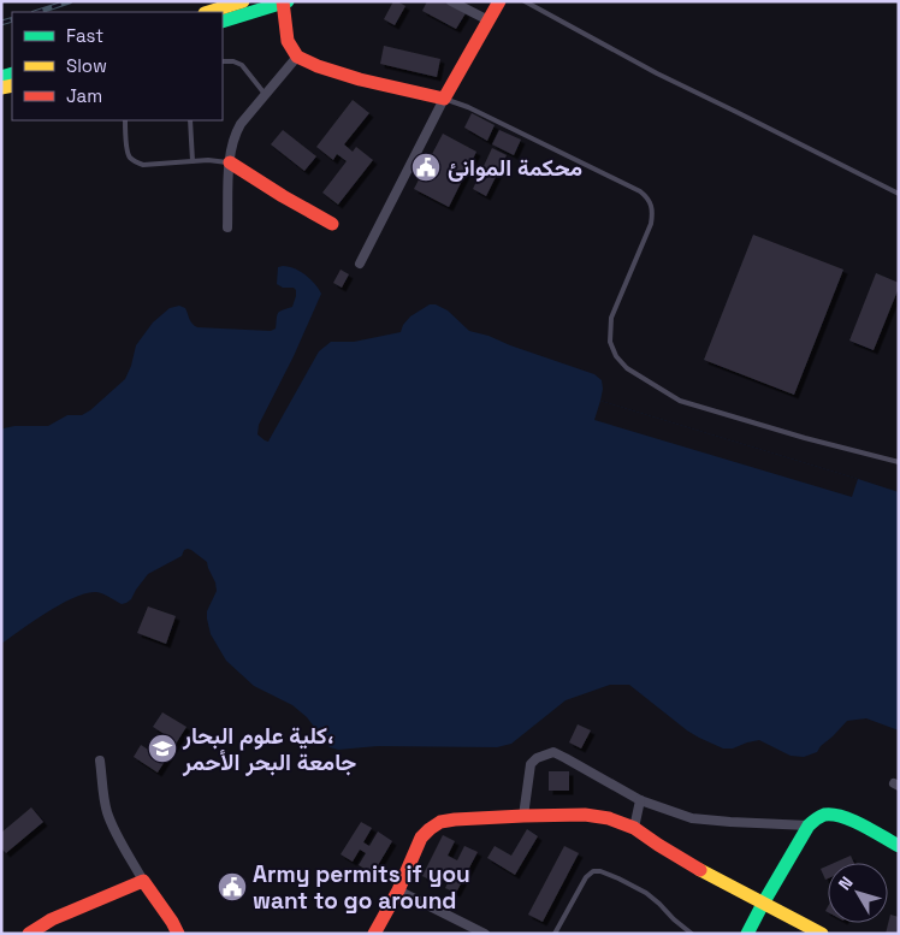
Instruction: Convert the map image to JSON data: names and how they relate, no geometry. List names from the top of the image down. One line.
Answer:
{"places":{"public building":["محكمة الموانئ","Army permits if you want to go around"],"school or university":["كلية علوم البحار، جامعة البحر الأحمر"]},"legend":["Fast","Slow","Jam"],"north":"top left"}
